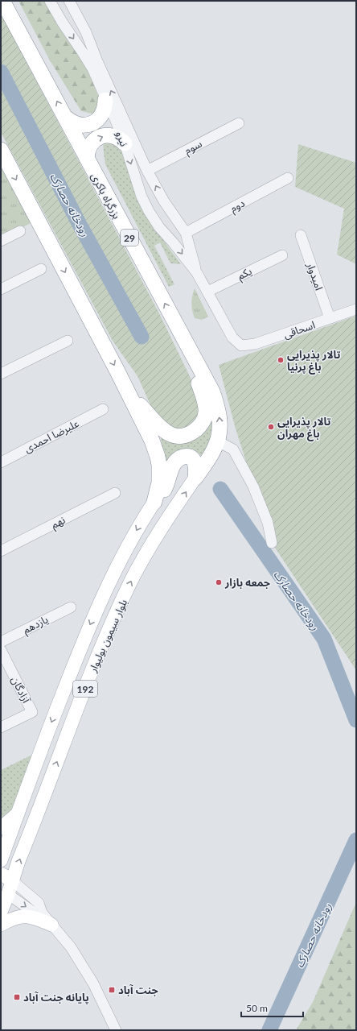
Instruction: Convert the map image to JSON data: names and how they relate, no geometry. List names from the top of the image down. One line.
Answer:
{"streets":{"highway":["بزرگراه باکری","29"],"main road":["بلوار سیمون بولیوار","192"],"street":["نیرو","سوم","دوم","یکم","امیدوار","اسحاقی","علیرضا احمدی","نهم","یازدهم","آزادگان"]},"crossings":[["نیرو","سوم"],["نیرو","دوم"],["نیرو","یکم"],["نیرو","اسحاقی"],["بزرگراه باکری","بلوار سیمون بولیوار"],["امیدوار","اسحاقی"]],"water":["رودخانه حصارک"],"places":{"other":["تالار پذیرایی باغ پرنیا","تالار پذیرایی باغ مهران","جمعه بازار"],"transit":["جنت آباد","پایانه جنت آباد"]},"scale_bar":"50 m"}
